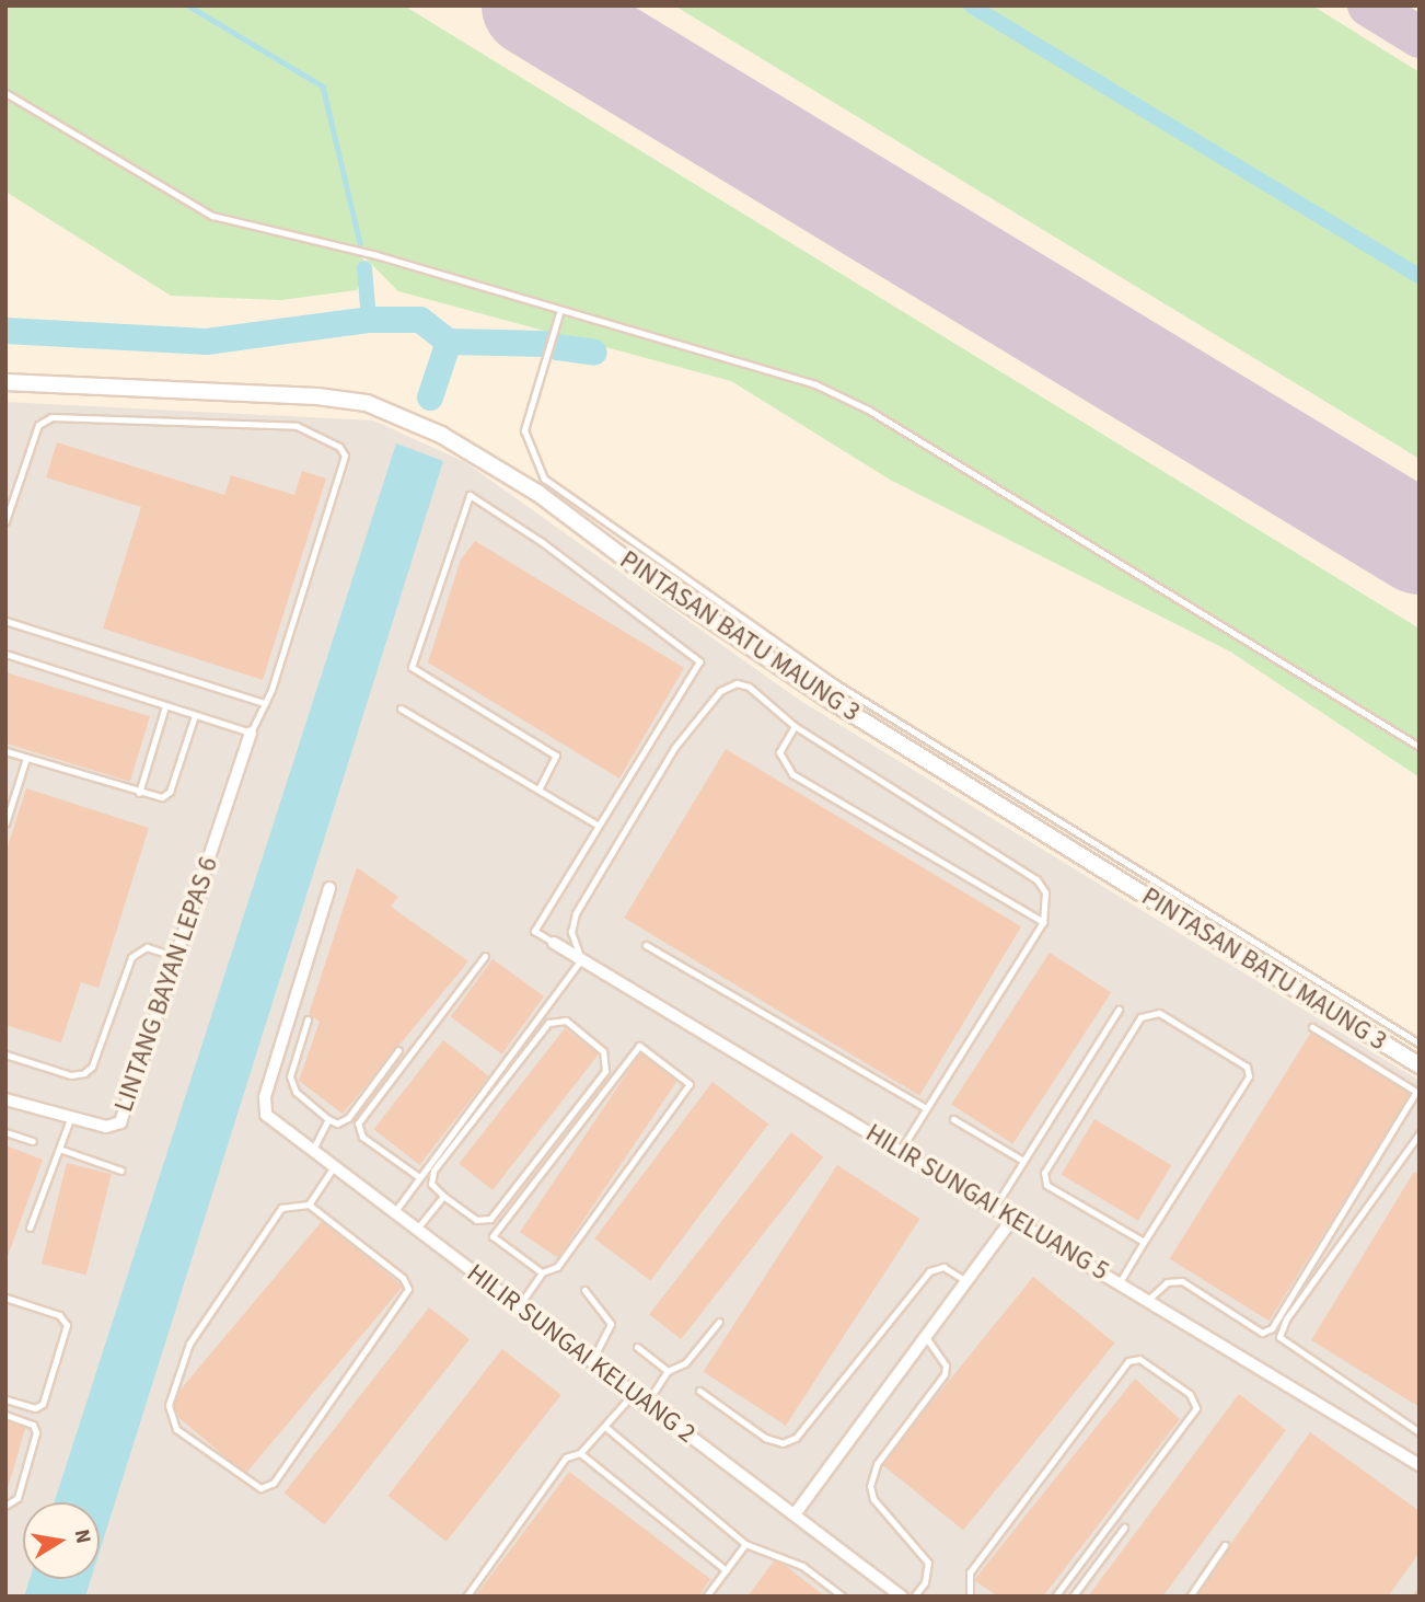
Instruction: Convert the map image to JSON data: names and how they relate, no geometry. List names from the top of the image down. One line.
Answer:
{"streets":{"street":["PINTASAN BATU MAUNG 3","LINTANG BAYAN LEPAS 6","HILIR SUNGAI KELUANG 5","HILIR SUNGAI KELUANG 2"]},"north":"right"}
